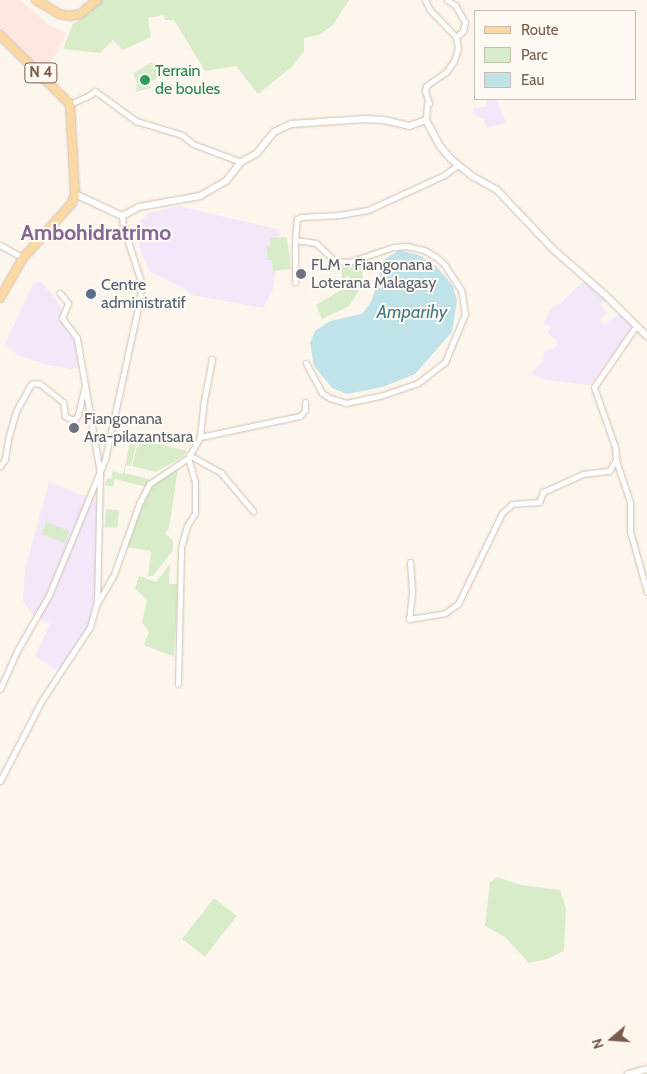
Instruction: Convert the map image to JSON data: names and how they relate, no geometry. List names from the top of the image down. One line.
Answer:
{"streets":{"main road":["N 4"]},"districts":["Ambohidratrimo"],"water":["Amparihy"],"places":["Terrain de boules","FLM - Fiangonana Loterana Malagasy","Centre administratif","Fiangonana Ara-pilazantsara"],"legend":["Route","Parc","Eau"],"north":"left"}
